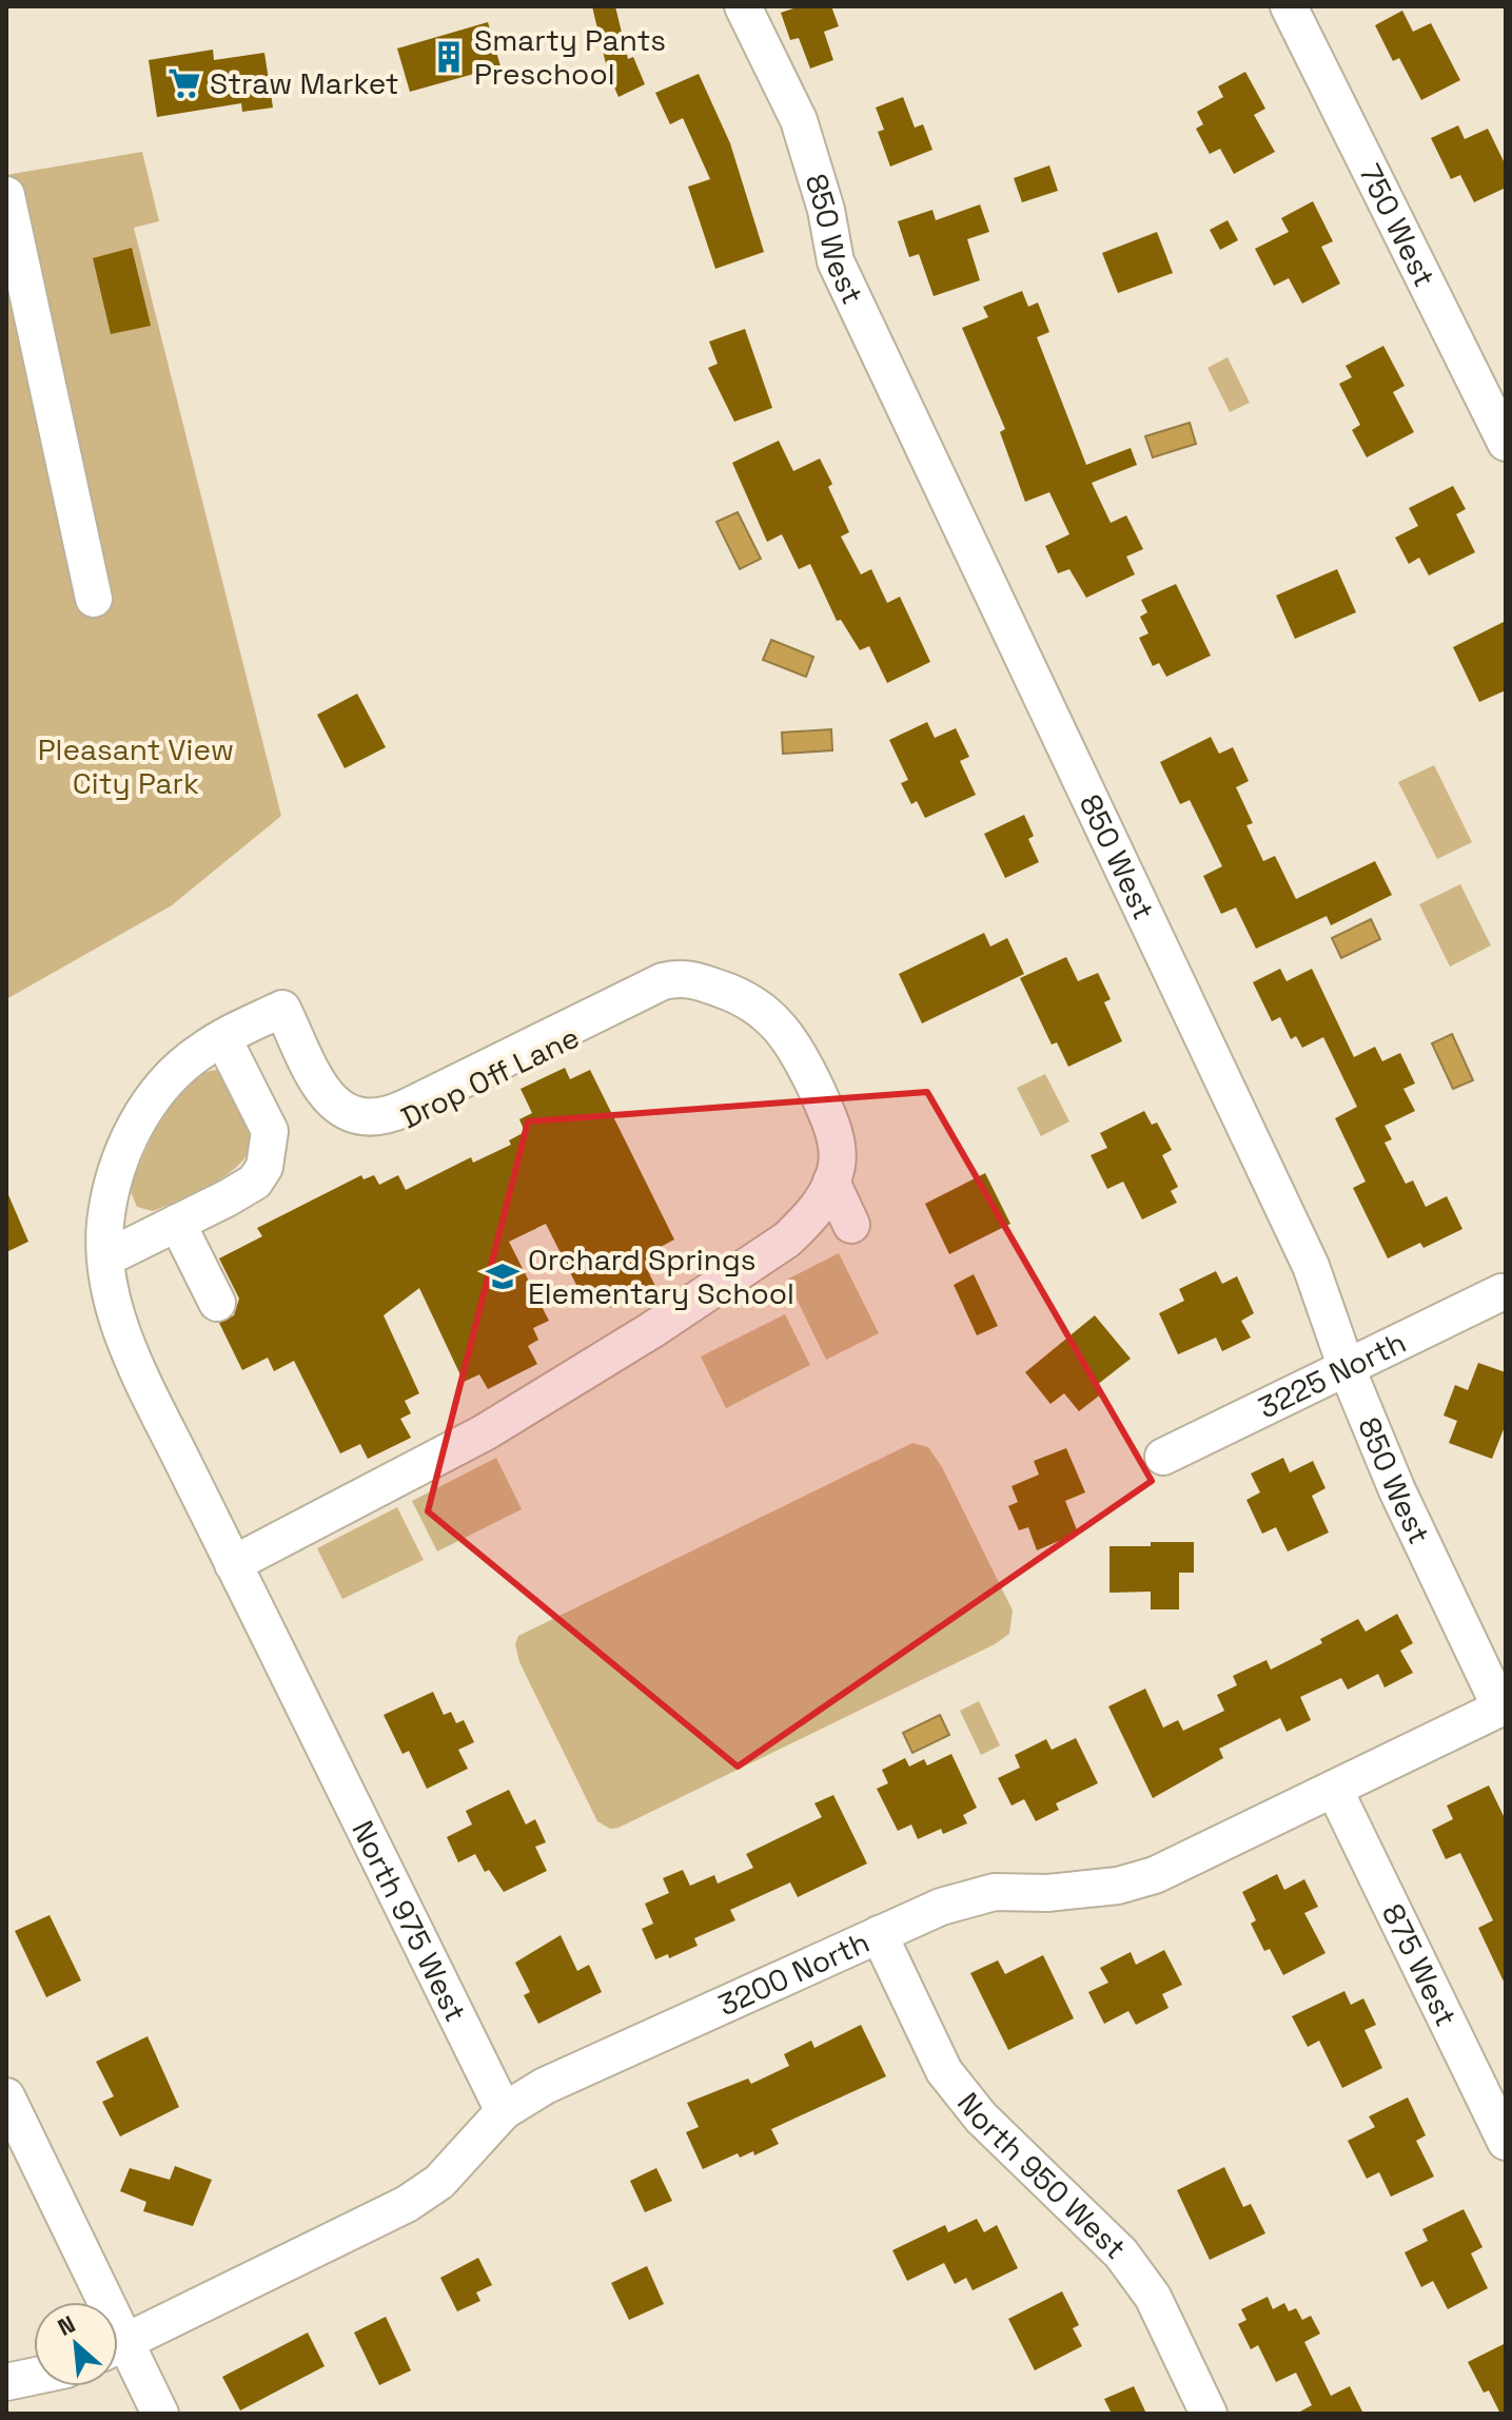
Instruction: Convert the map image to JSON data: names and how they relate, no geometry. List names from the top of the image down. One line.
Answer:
{"streets":{"street":["750 West","850 West","3225 North","North 975 West","875 West","3200 North","North 950 West"]},"crossings":[["850 West","3225 North"],["850 West","3200 North"],["North 975 West","3200 North"],["875 West","3200 North"],["3200 North","North 950 West"]],"parks":["Pleasant View City Park"],"places":{"building":["Smarty Pants Preschool"],"supermarket":["Straw Market"],"school or university":["Orchard Springs Elementary School"]},"north":"top left"}
